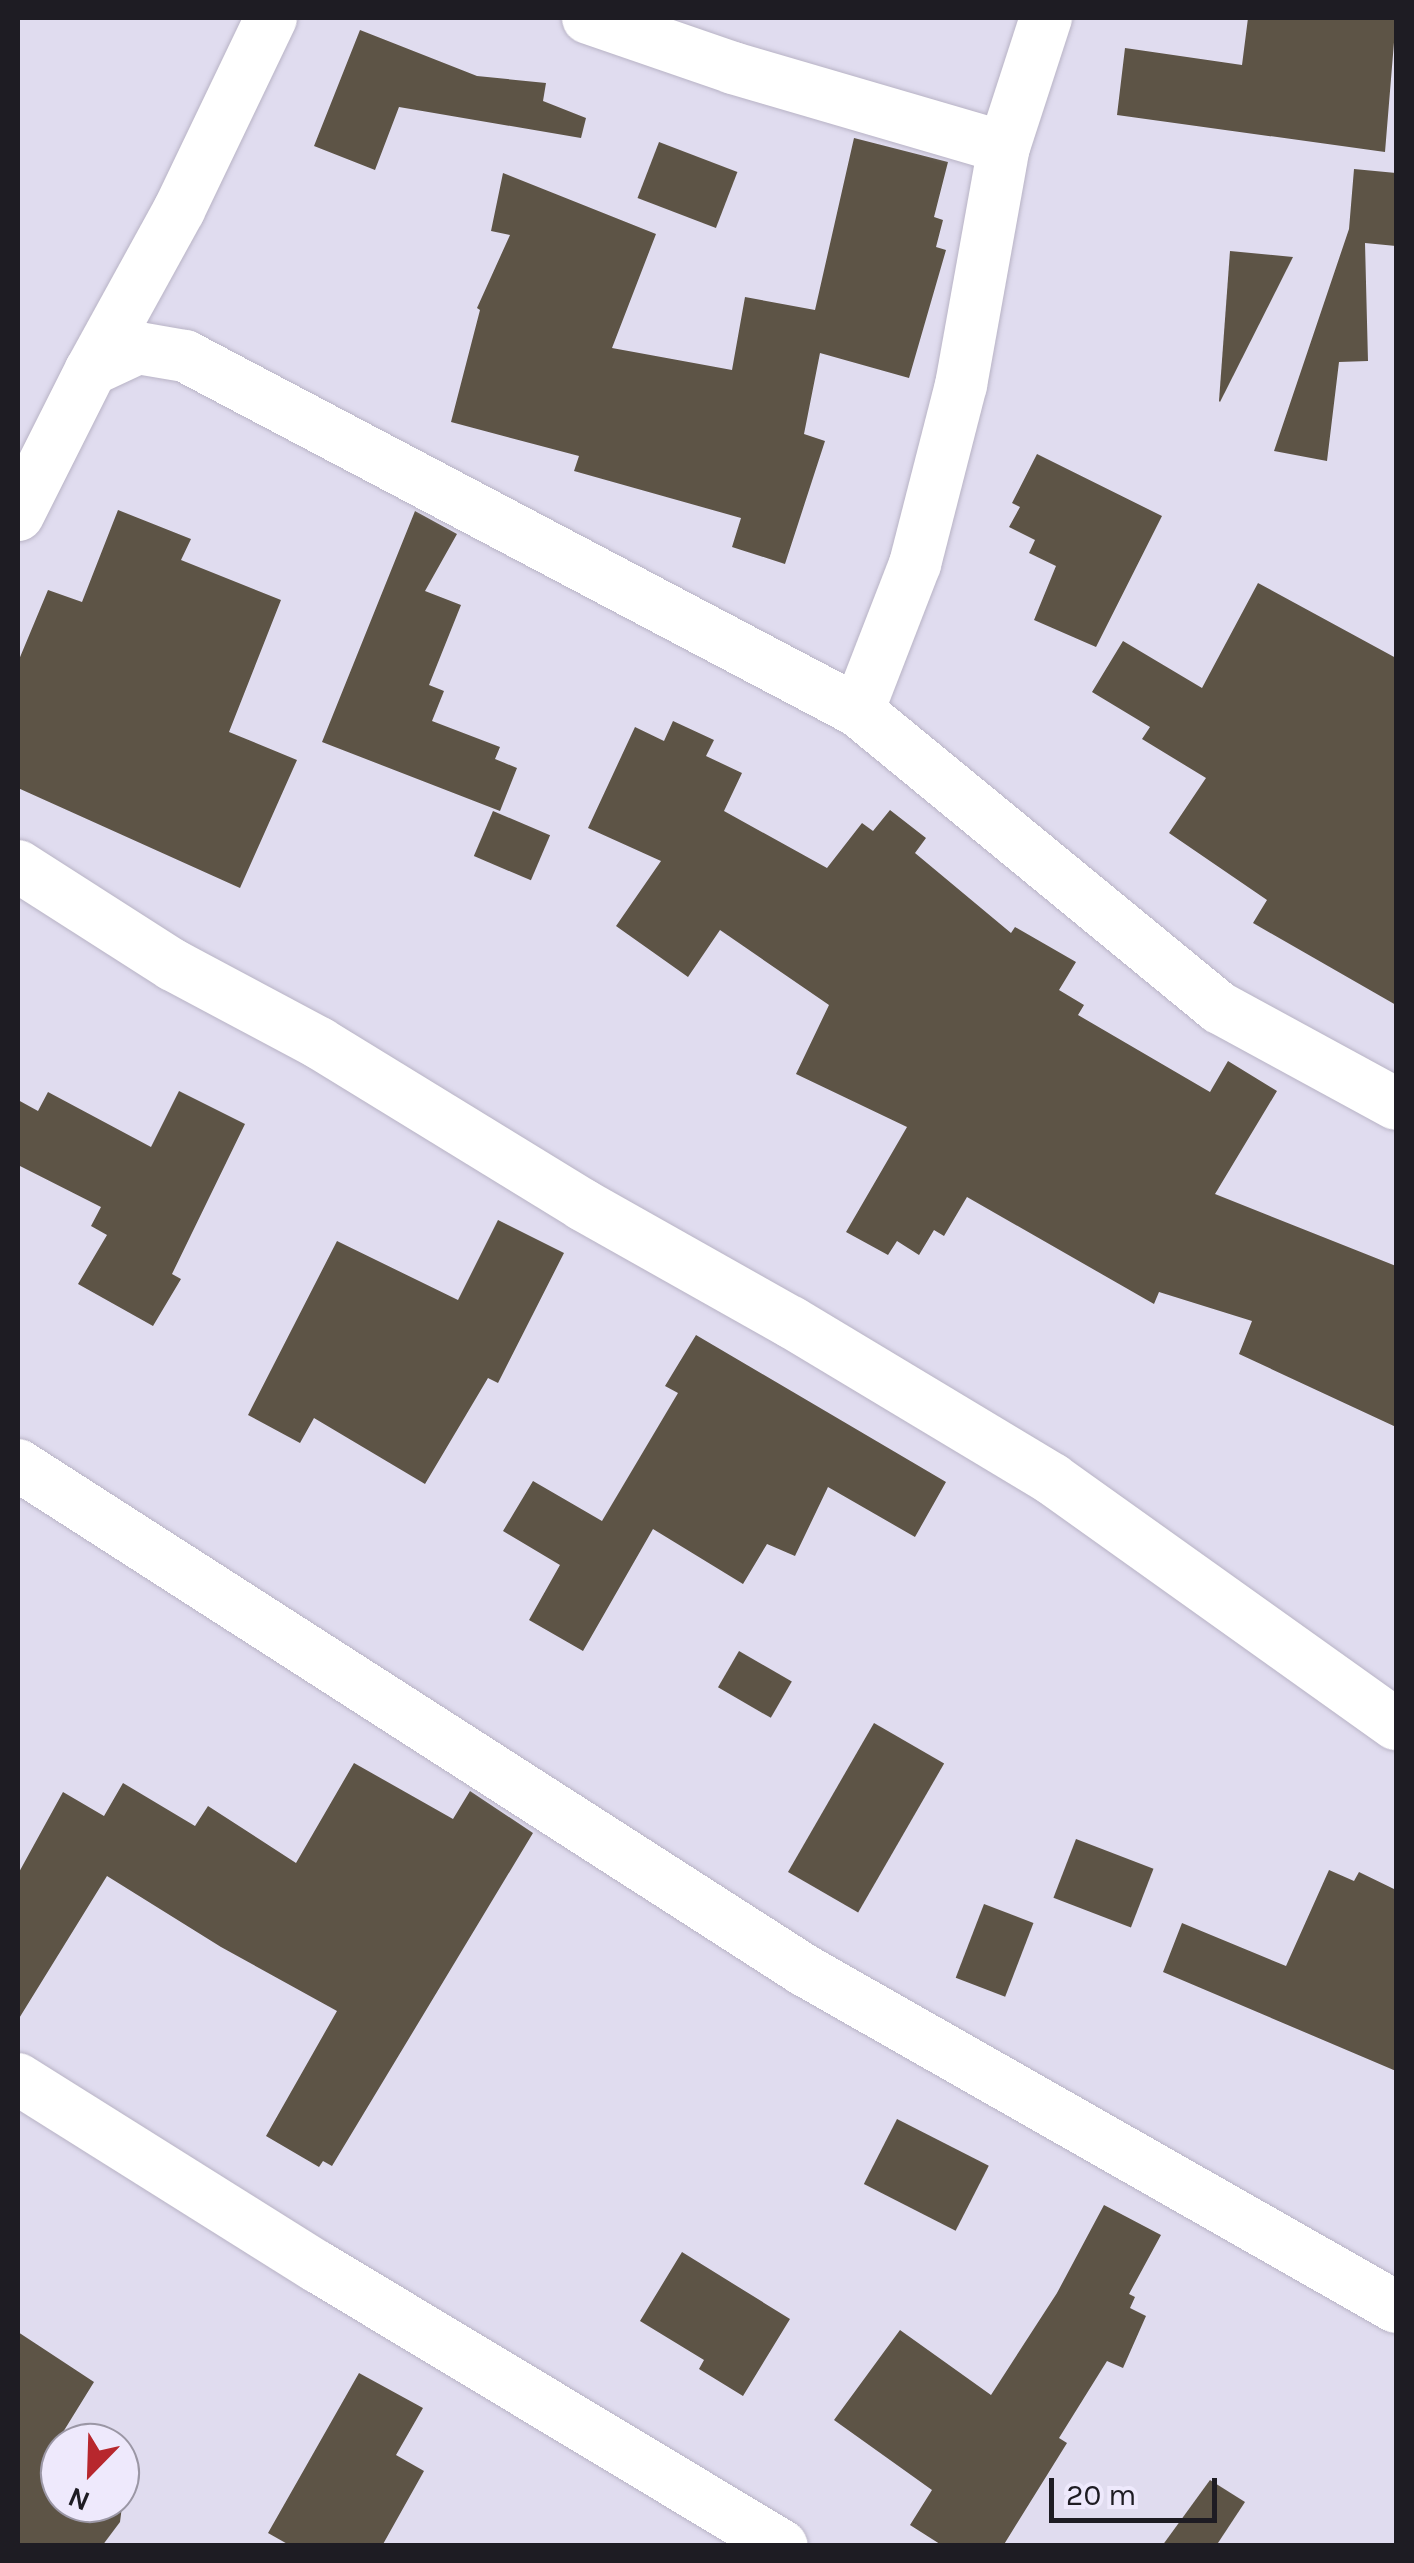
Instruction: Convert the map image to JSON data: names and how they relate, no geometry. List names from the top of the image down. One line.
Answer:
{"scale_bar":"20 m","north":"bottom left"}
